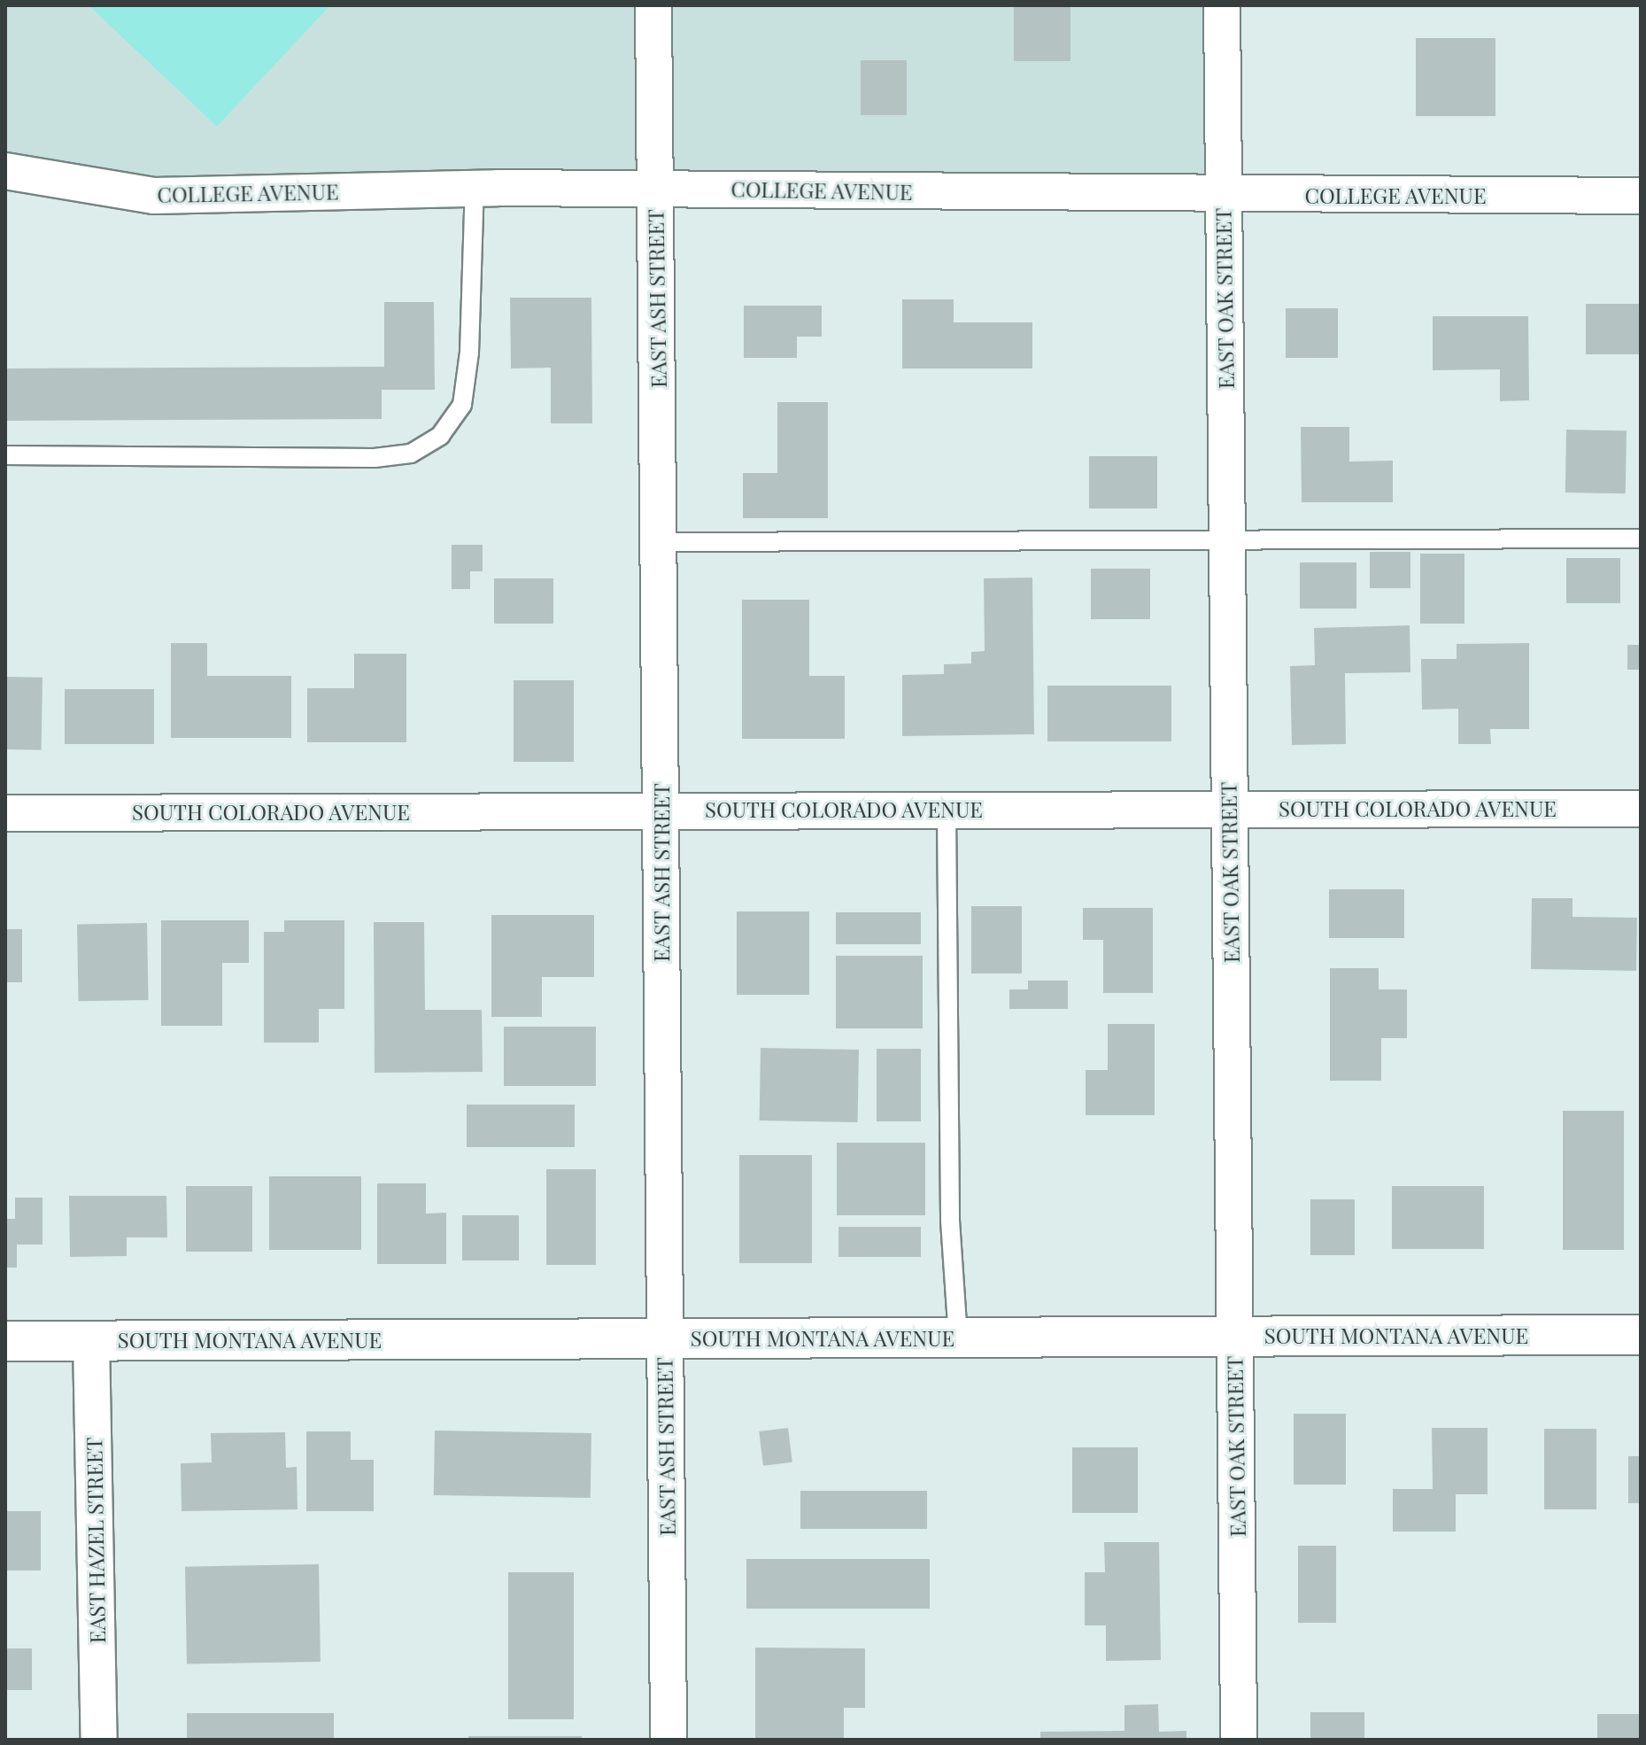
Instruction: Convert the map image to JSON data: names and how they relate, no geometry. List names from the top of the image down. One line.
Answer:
{"streets":{"street":["COLLEGE AVENUE","EAST ASH STREET","EAST OAK STREET","SOUTH COLORADO AVENUE","SOUTH MONTANA AVENUE","EAST HAZEL STREET"]},"crossings":[["COLLEGE AVENUE","EAST ASH STREET"],["COLLEGE AVENUE","EAST OAK STREET"],["EAST ASH STREET","SOUTH COLORADO AVENUE"],["EAST ASH STREET","SOUTH MONTANA AVENUE"],["EAST OAK STREET","SOUTH COLORADO AVENUE"],["EAST OAK STREET","SOUTH MONTANA AVENUE"],["SOUTH MONTANA AVENUE","EAST HAZEL STREET"]]}
